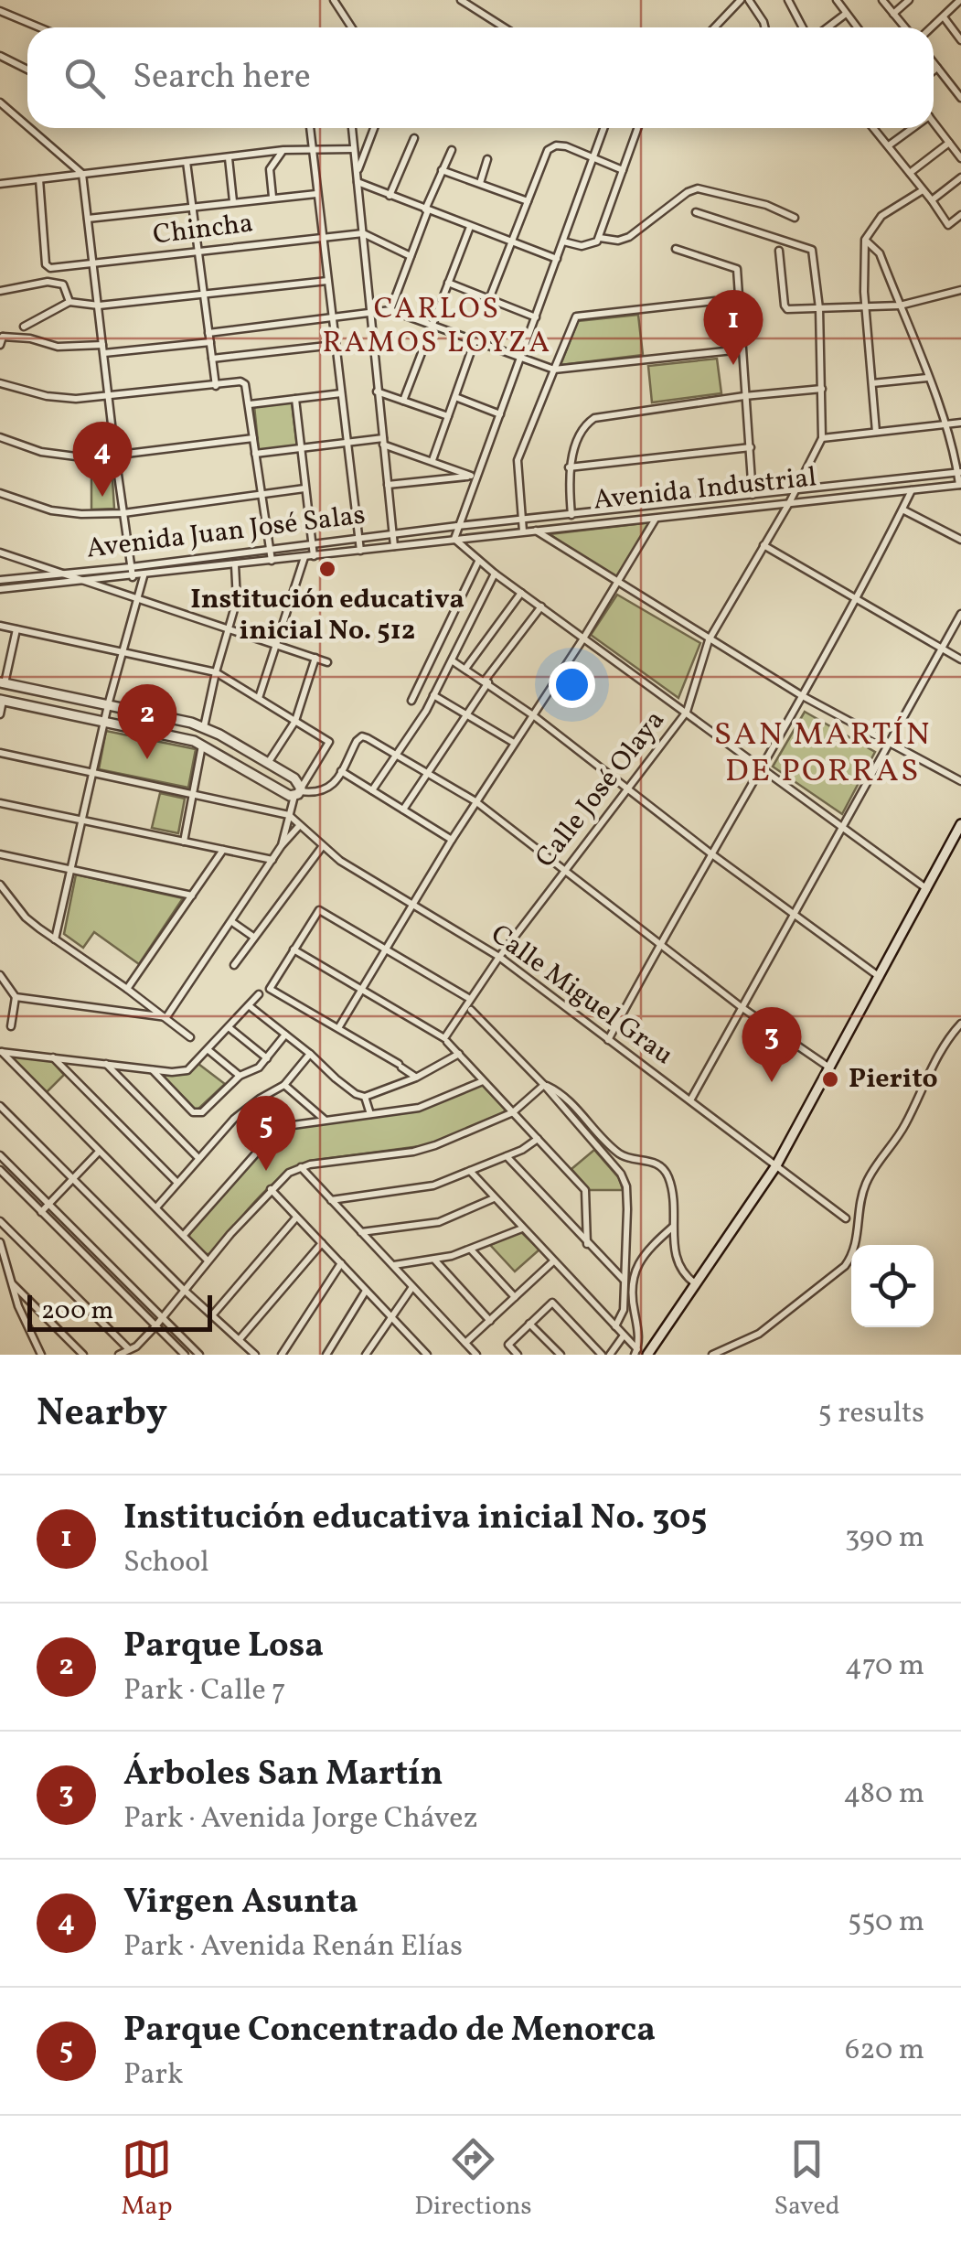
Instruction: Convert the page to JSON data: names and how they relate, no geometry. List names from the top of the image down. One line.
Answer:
{"streets":{"street":["Chincha","Avenida Industrial","Avenida Juan José Salas","Calle José Olaya","Calle Miguel Grau"]},"crossings":[["Avenida Industrial","Avenida Juan José Salas"],["Avenida Industrial","Calle José Olaya"],["Avenida Juan José Salas","Calle José Olaya"],["Calle José Olaya","Calle Miguel Grau"]],"districts":["CARLOS RAMOS LOYZA","SAN MARTÍN DE PORRAS"],"places":["Institución educativa inicial No. 512","Pierito"],"scale_bar":"200 m","page":{"search":"Search here","pins":["1","4","2","3","5"],"scale":"200 m","heading":["Nearby","5 results"],"list":[{"mark":"1","name":"Institución educativa inicial No. 305","note":"School","value":"390 m"},{"mark":"2","name":"Parque Losa","note":"Park · Calle 7","value":"470 m"},{"mark":"3","name":"Árboles San Martín","note":"Park · Avenida Jorge Chávez","value":"480 m"},{"mark":"4","name":"Virgen Asunta","note":"Park · Avenida Renán Elías","value":"550 m"},{"mark":"5","name":"Parque Concentrado de Menorca","note":"Park","value":"620 m"}],"nav":["Map","Directions","Saved"]}}
